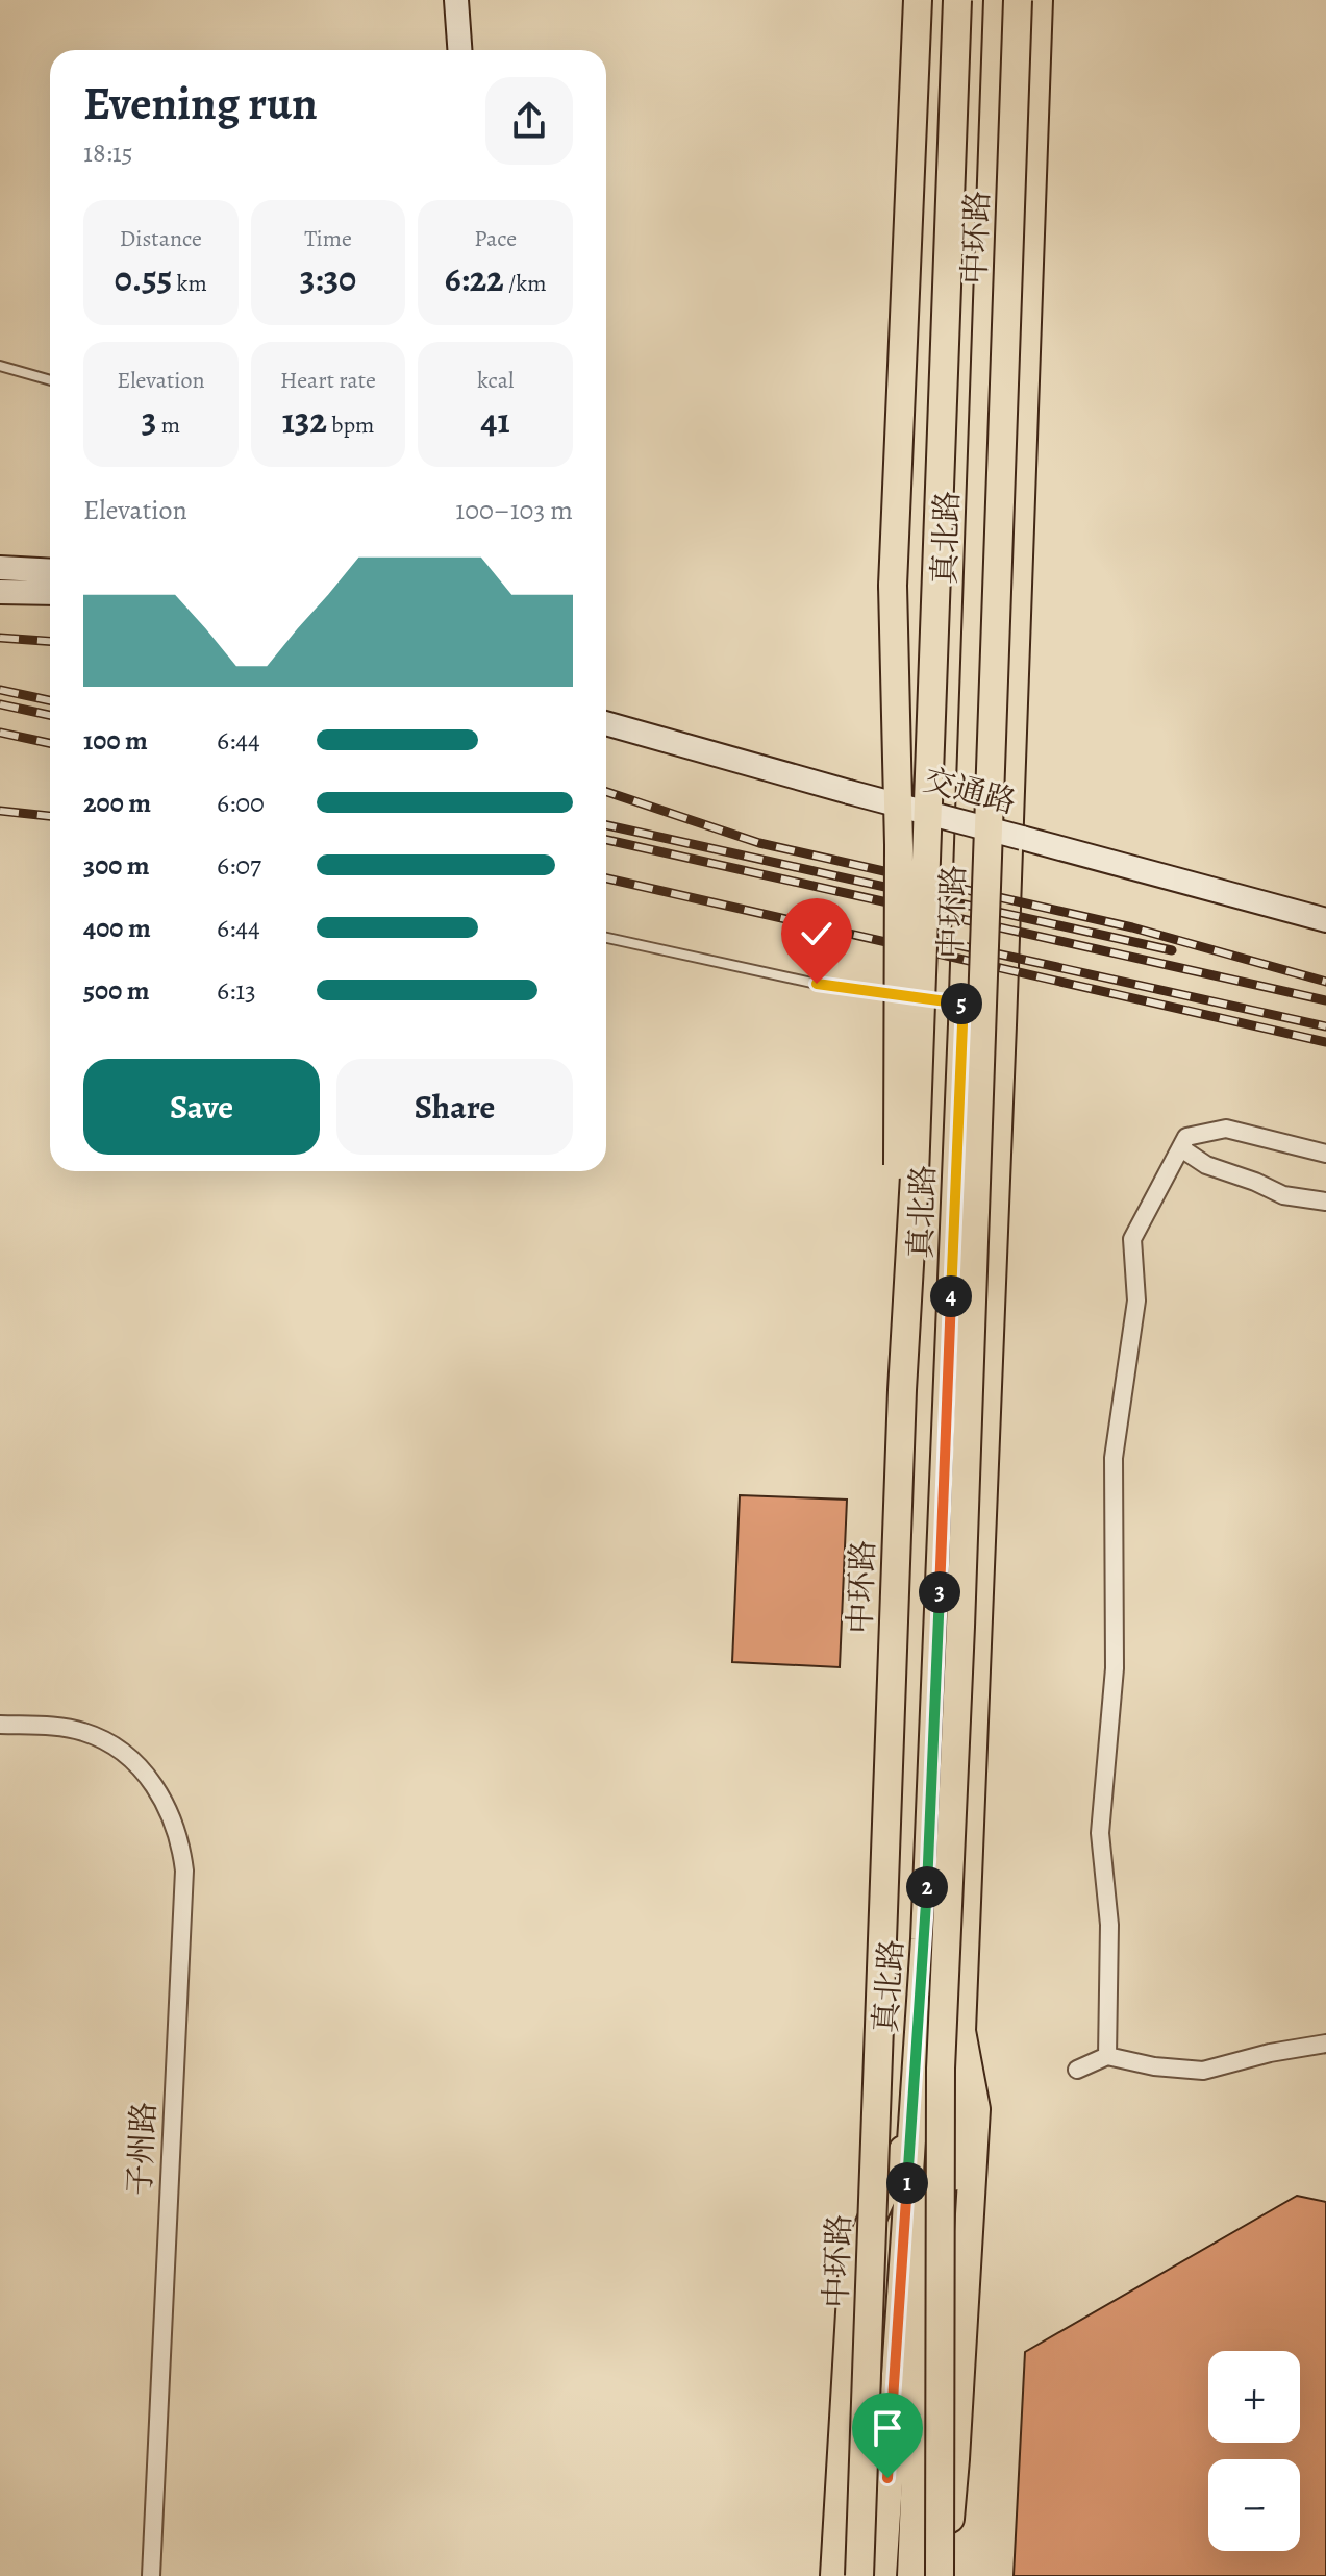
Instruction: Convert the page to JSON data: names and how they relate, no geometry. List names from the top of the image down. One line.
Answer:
{"streets":{"main road":["中环路","真北路","交通路"],"street":["子州路"]},"page":{"heading":["Evening run","18:15"],"stats":[["Distance","0.55 km"],["Time","3:30"],["Pace","6:22 /km"],["Elevation","3 m"],["Heart rate","132 bpm"],["kcal","41"]],"chart":["Elevation","100–103 m"],"list":[{"name":"100 m","note":"6:44"},{"name":"200 m","note":"6:00"},{"name":"300 m","note":"6:07"},{"name":"400 m","note":"6:44"},{"name":"500 m","note":"6:13"}],"pins":["5","4","3","2","1"],"buttons":["Save","Share"],"map_buttons":["+","−"]}}
